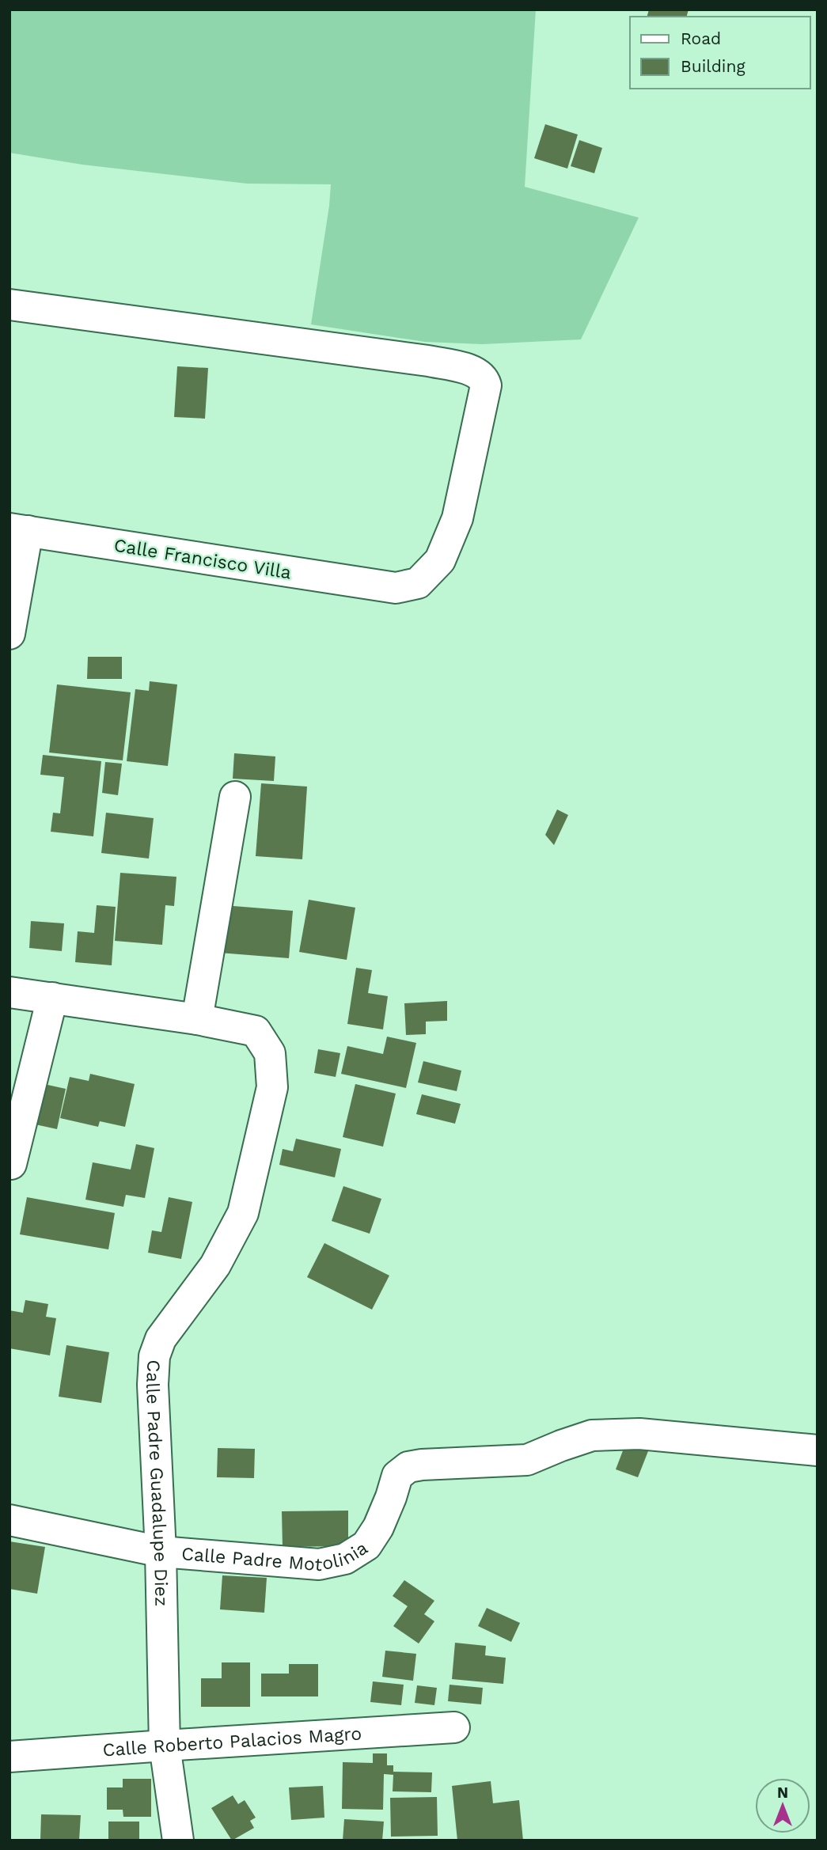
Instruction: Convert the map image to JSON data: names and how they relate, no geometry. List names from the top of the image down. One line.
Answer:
{"streets":{"street":["Calle Francisco Villa","Calle Padre Guadalupe Diez","Calle Padre Motolinia","Calle Roberto Palacios Magro"]},"crossings":[["Calle Padre Guadalupe Diez","Calle Padre Motolinia"],["Calle Padre Guadalupe Diez","Calle Roberto Palacios Magro"]],"legend":["Road","Building"],"north":"top"}
